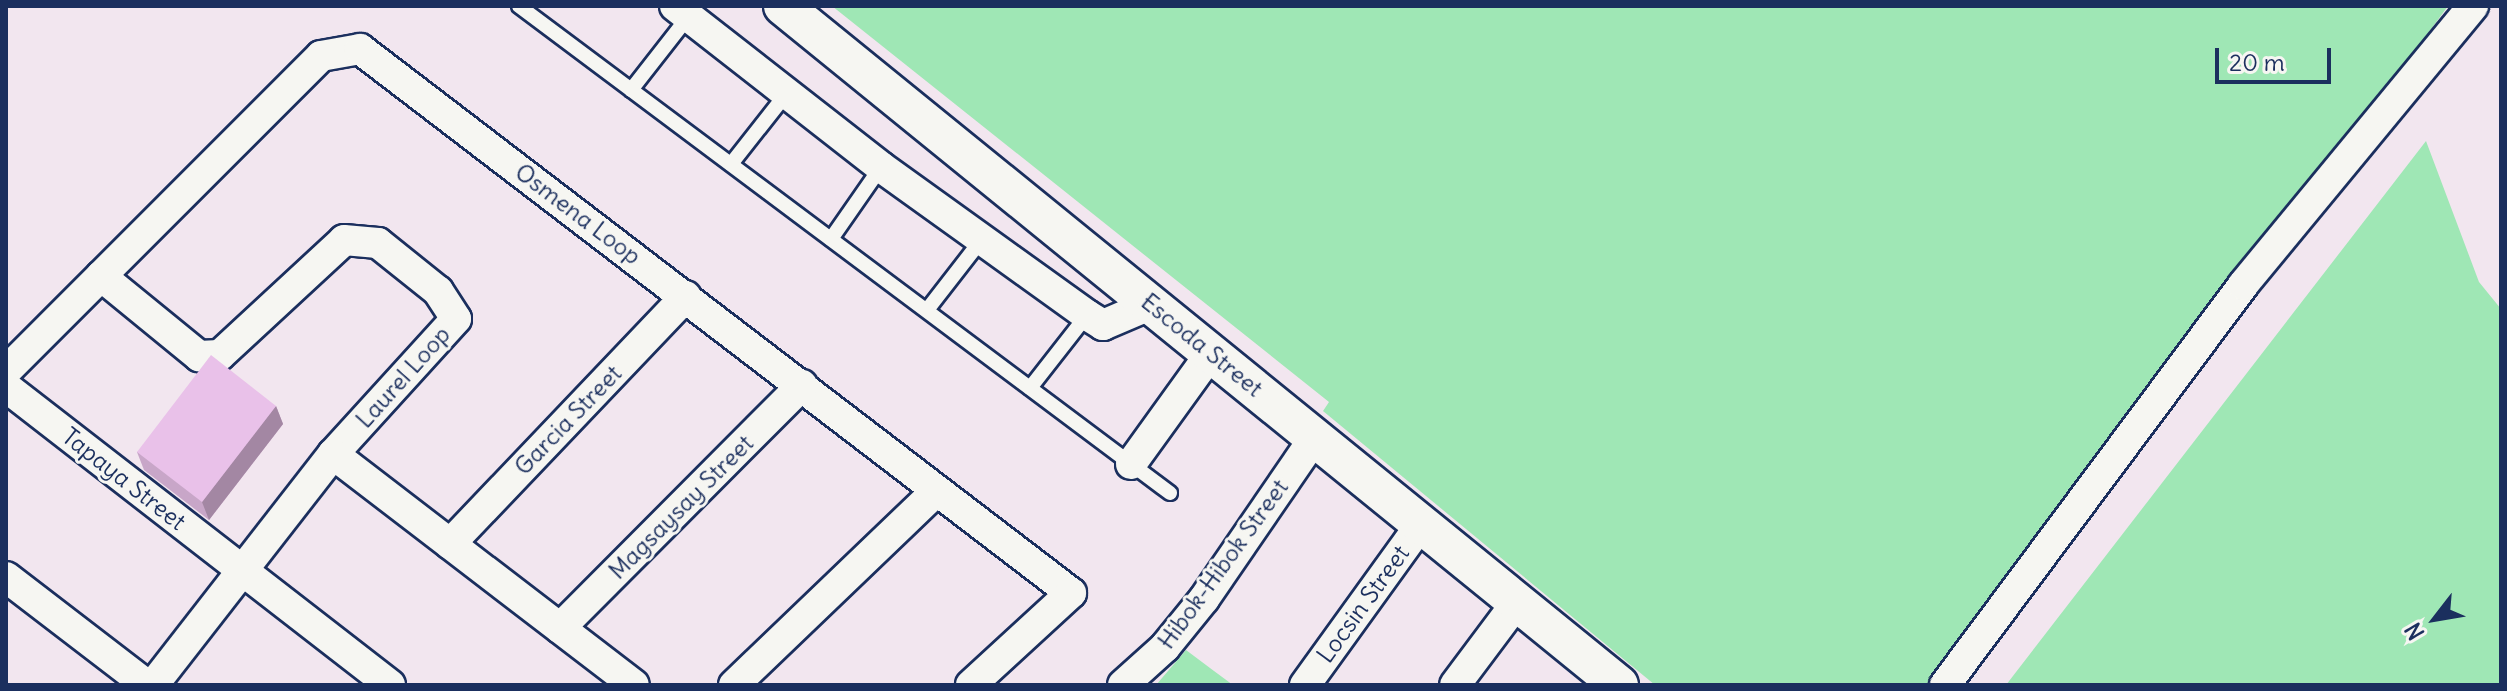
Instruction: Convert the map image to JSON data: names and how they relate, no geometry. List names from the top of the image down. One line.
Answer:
{"streets":{"street":["Osmena Loop","Escoda Street","Laurel Loop","Garcia Street","Tapaya Street","Magsaysay Street","Hibok-Hibok Street","Locsin Street"]},"crossings":[["Osmena Loop","Laurel Loop"],["Osmena Loop","Garcia Street"],["Osmena Loop","Magsaysay Street"],["Escoda Street","Hibok-Hibok Street"],["Escoda Street","Locsin Street"],["Laurel Loop","Tapaya Street"]],"scale_bar":"20 m","north":"bottom left"}
